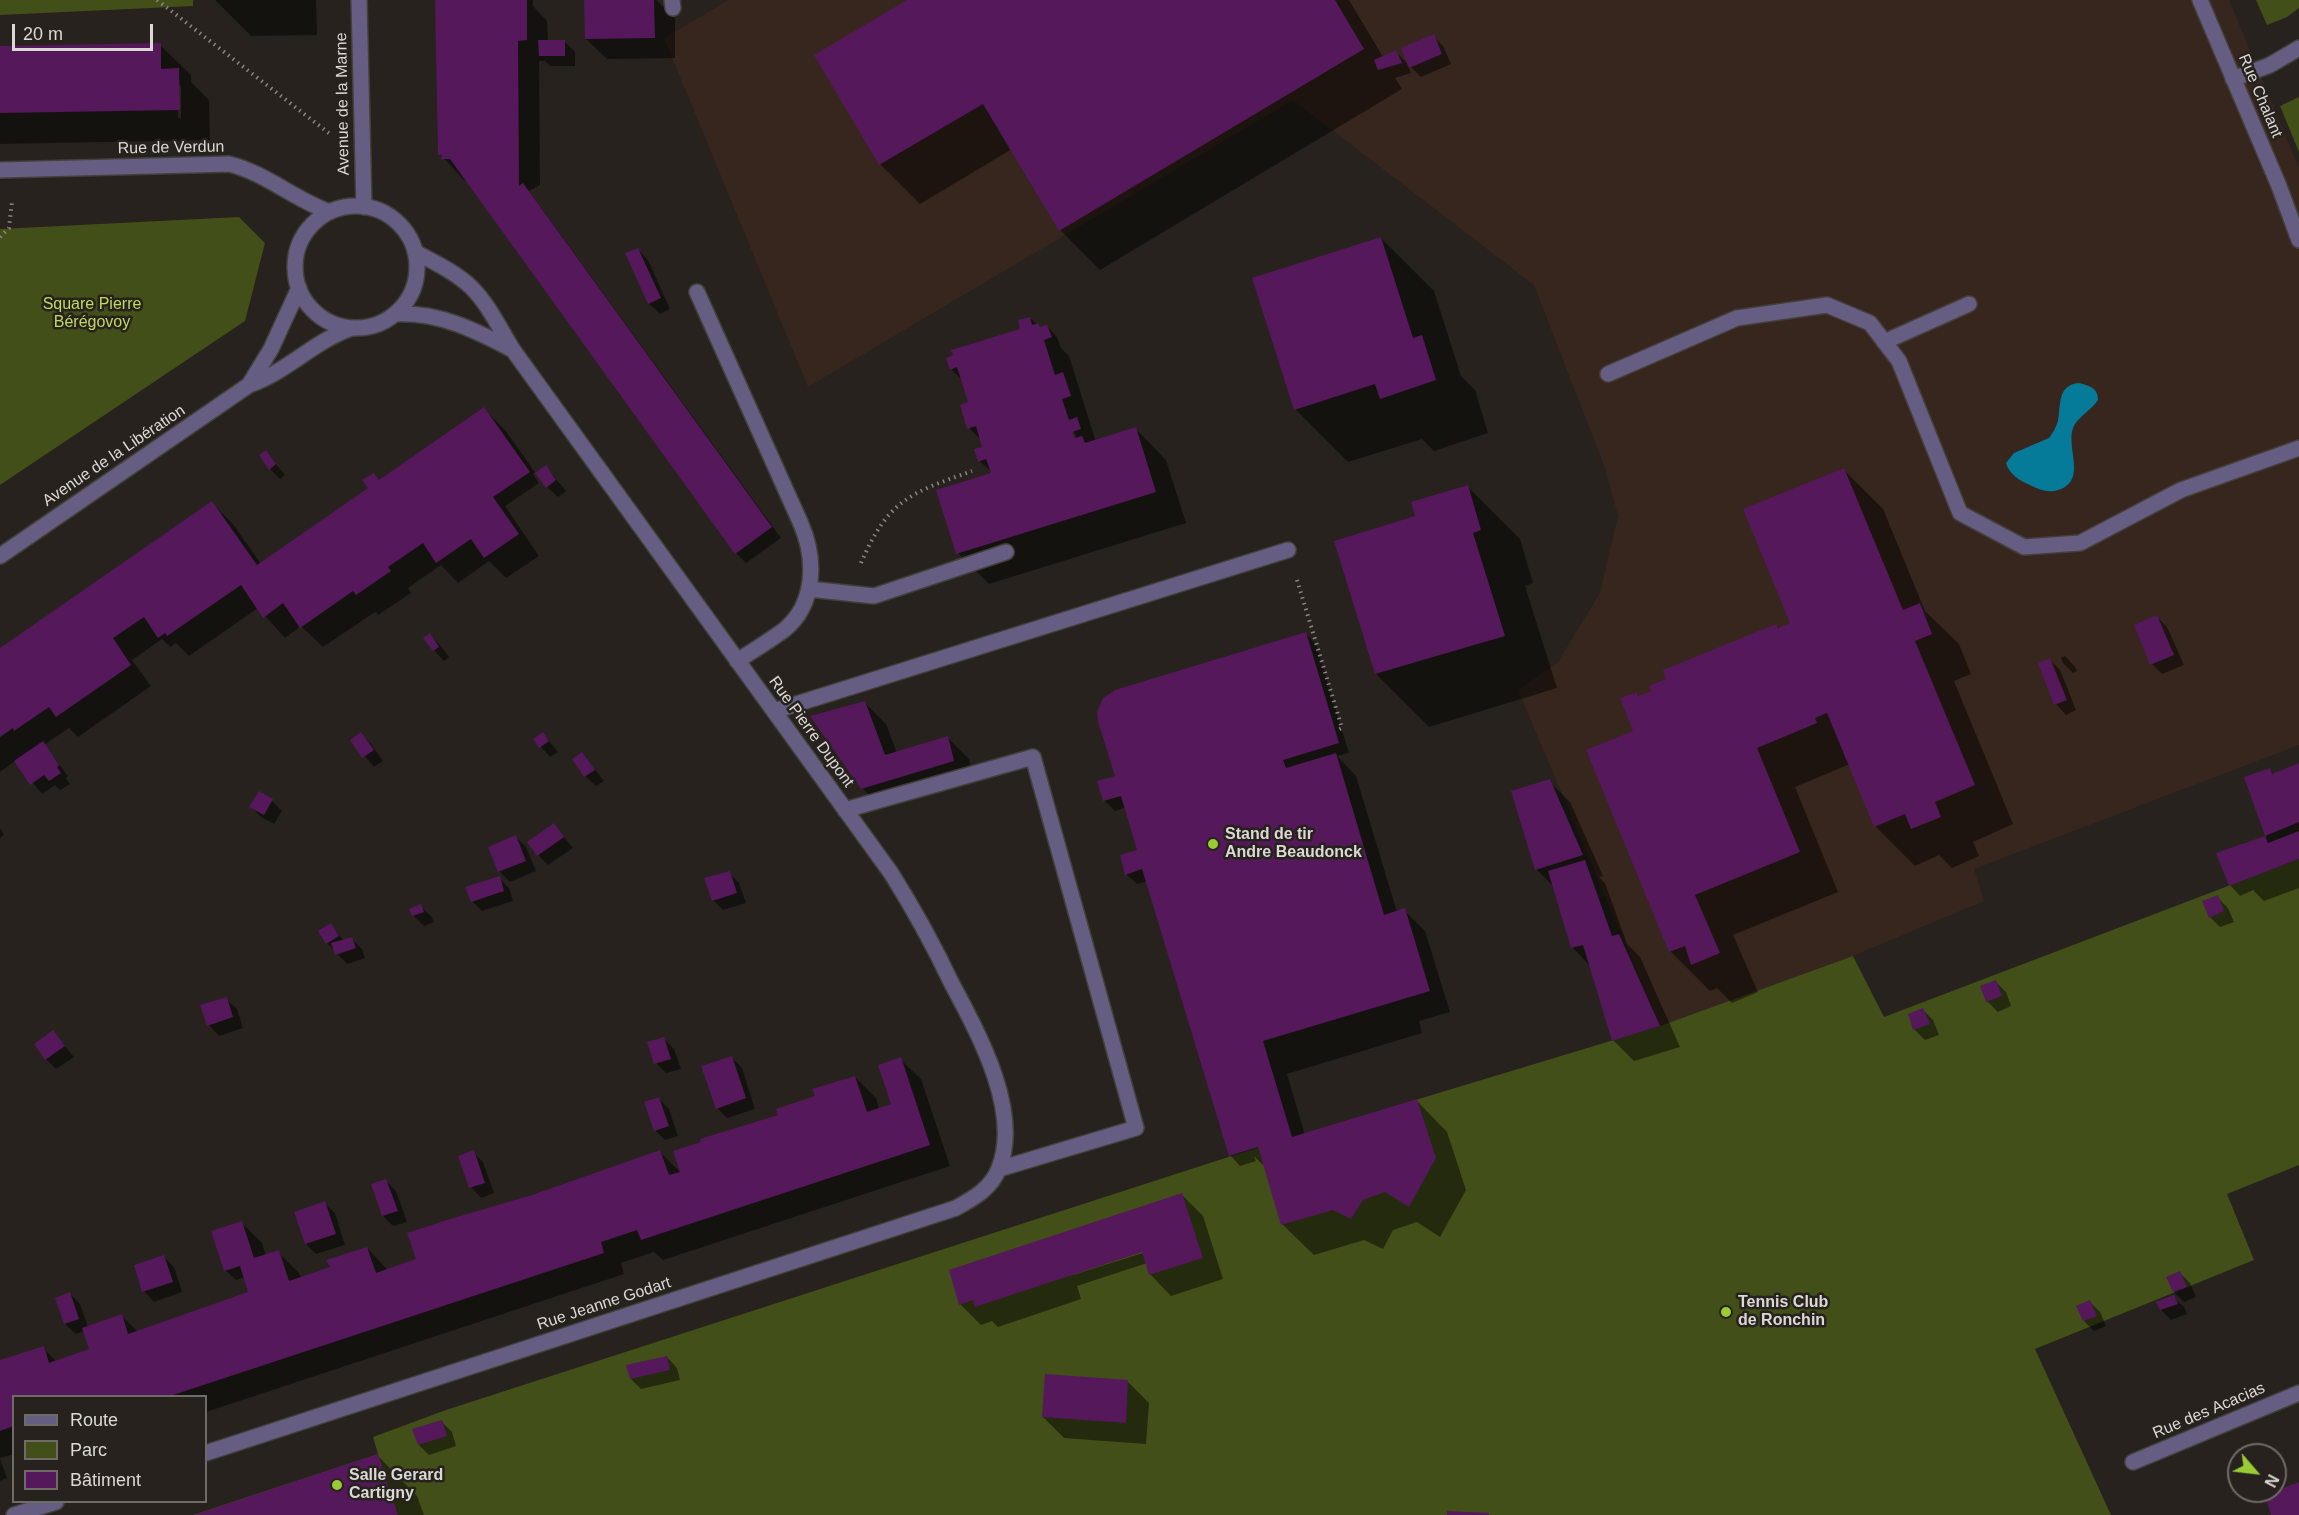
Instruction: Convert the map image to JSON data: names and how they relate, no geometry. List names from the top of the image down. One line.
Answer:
{"streets":{"street":["Rue Chalant","Avenue de la Marne","Rue de Verdun","Avenue de la Libération","Rue Pierre Dupont","Rue Jeanne Godart","Rue des Acacias"]},"crossings":[["Avenue de la Marne","Rue de Verdun"],["Avenue de la Marne","Avenue de la Libération"],["Avenue de la Marne","Rue Pierre Dupont"],["Rue de Verdun","Avenue de la Libération"],["Rue de Verdun","Rue Pierre Dupont"],["Avenue de la Libération","Rue Pierre Dupont"],["Rue Pierre Dupont","Rue Jeanne Godart"]],"parks":["Square Pierre Bérégovoy"],"places":["Stand de tir Andre Beaudonck","Tennis Club de Ronchin","Salle Gerard Cartigny"],"legend":["Route","Parc","Bâtiment"],"scale_bar":"20 m","north":"bottom right"}
